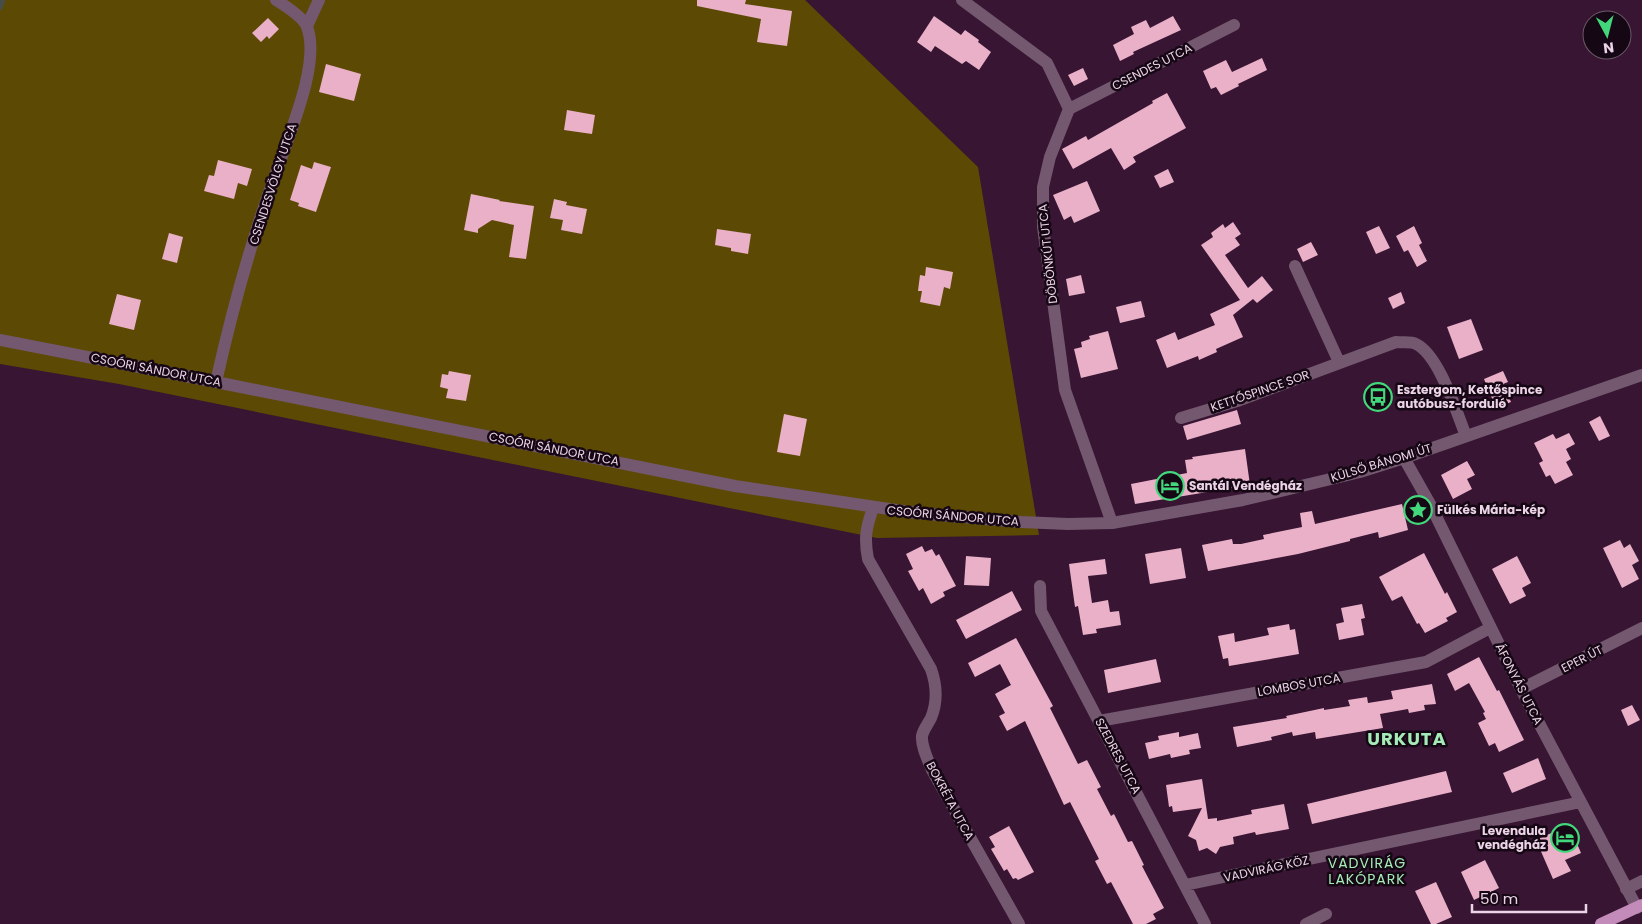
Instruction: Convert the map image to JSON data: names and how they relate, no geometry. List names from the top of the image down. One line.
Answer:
{"streets":{"street":["CSENDES UTCA","CSENDESVÖLGY UTCA","DÖBÖNKÚT UTCA","CSOÓRI SÁNDOR UTCA","KETTŐSPINCE SOR","KÜLSŐ BÁNOMI ÚT","EPER ÚT","ÁFONYÁS UTCA","LOMBOS UTCA","SZEDRES UTCA","BOKRÉTA UTCA","VADVIRÁG KÖZ"]},"crossings":[["CSENDES UTCA","DÖBÖNKÚT UTCA"],["CSENDESVÖLGY UTCA","CSOÓRI SÁNDOR UTCA"],["DÖBÖNKÚT UTCA","CSOÓRI SÁNDOR UTCA"],["DÖBÖNKÚT UTCA","KÜLSŐ BÁNOMI ÚT"],["CSOÓRI SÁNDOR UTCA","KÜLSŐ BÁNOMI ÚT"],["CSOÓRI SÁNDOR UTCA","BOKRÉTA UTCA"],["KETTŐSPINCE SOR","KÜLSŐ BÁNOMI ÚT"],["KÜLSŐ BÁNOMI ÚT","ÁFONYÁS UTCA"],["EPER ÚT","ÁFONYÁS UTCA"],["ÁFONYÁS UTCA","LOMBOS UTCA"],["ÁFONYÁS UTCA","VADVIRÁG KÖZ"],["LOMBOS UTCA","SZEDRES UTCA"],["SZEDRES UTCA","VADVIRÁG KÖZ"]],"districts":["URKUTA","VADVIRÁG LAKÓPARK"],"places":{"bus stop":["Esztergom, Kettőspince autóbusz-forduló"],"hotel":["Santál Vendégház","Levendula vendégház"],"place":["Fülkés Mária-kép"]},"scale_bar":"50 m","north":"bottom"}
